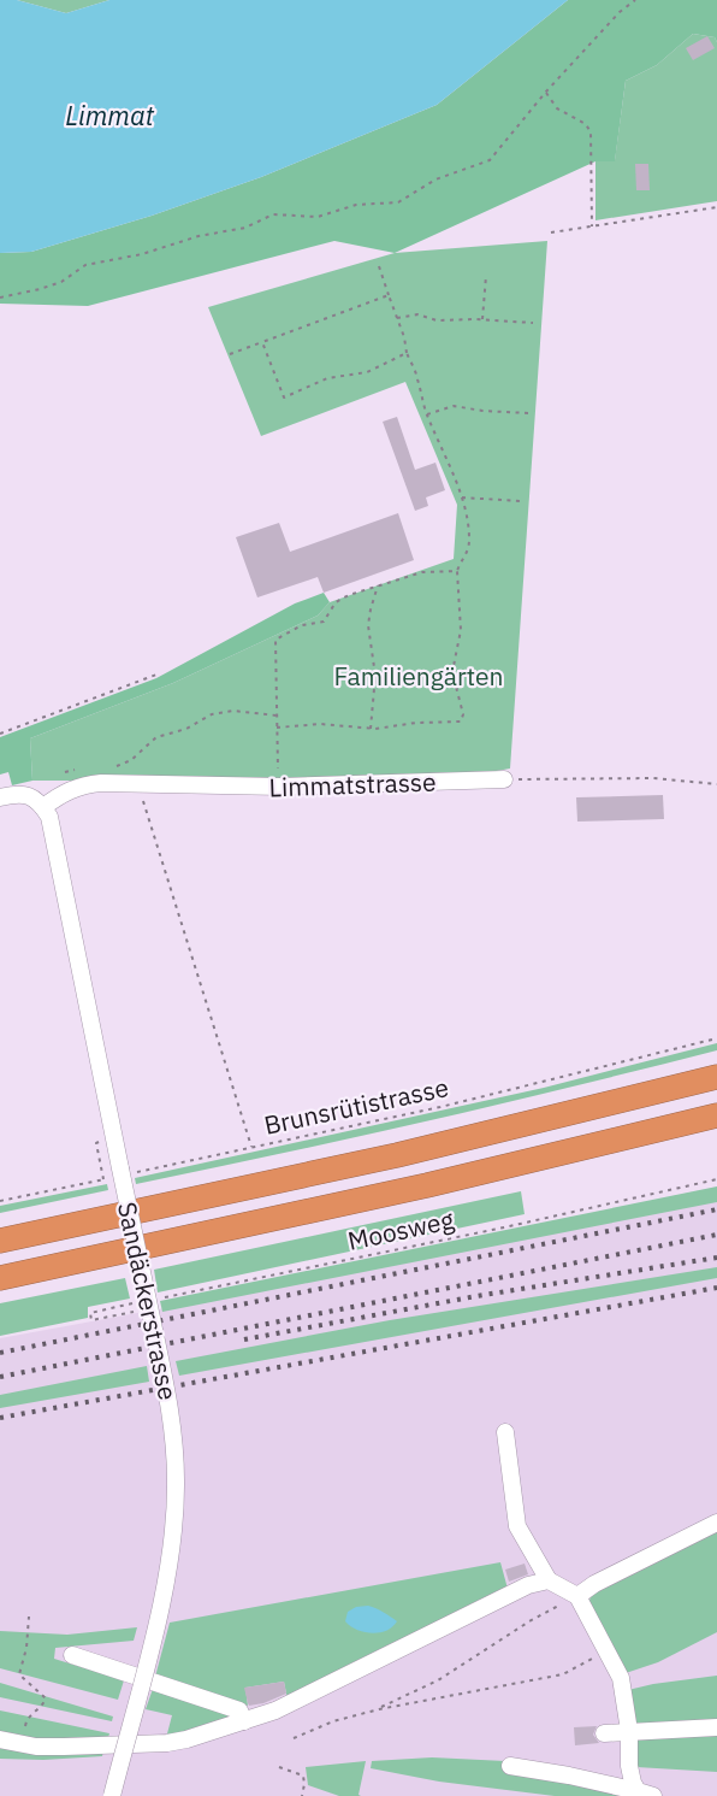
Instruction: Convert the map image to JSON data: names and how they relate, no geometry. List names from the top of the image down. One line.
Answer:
{"streets":{"street":["Limmatstrasse","Sandäckerstrasse"],"path":["Brunsrütistrasse","Moosweg"]},"crossings":[["Limmatstrasse","Sandäckerstrasse"],["Brunsrütistrasse","Sandäckerstrasse"]],"water":["Limmat"],"parks":["Familiengärten"]}
